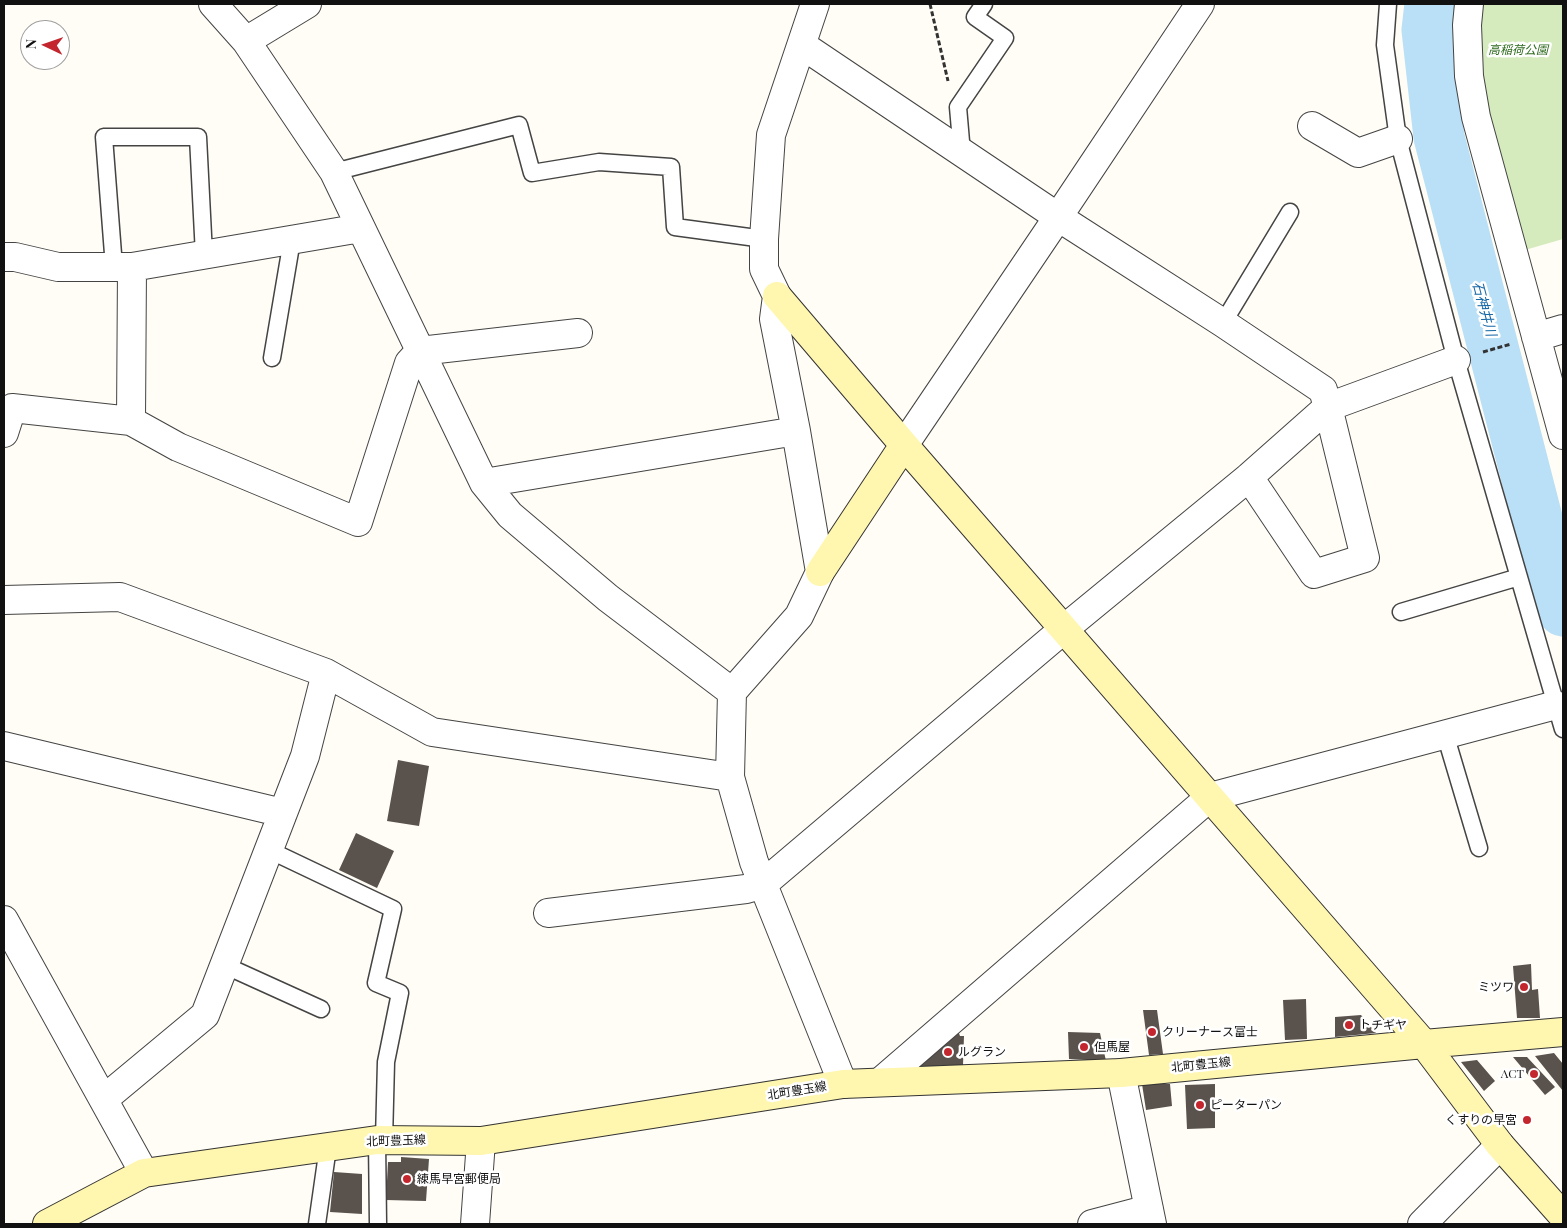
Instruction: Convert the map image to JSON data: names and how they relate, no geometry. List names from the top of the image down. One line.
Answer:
{"streets":{"main road":["北町豊玉線"]},"water":["石神井川"],"parks":["高稲荷公園"],"places":["ミツワ","トチギヤ","クリーナース富士","但馬屋","ルグラン","ACT","ピーターパン","くすりの早宮","練馬早宮郵便局"],"north":"left"}
